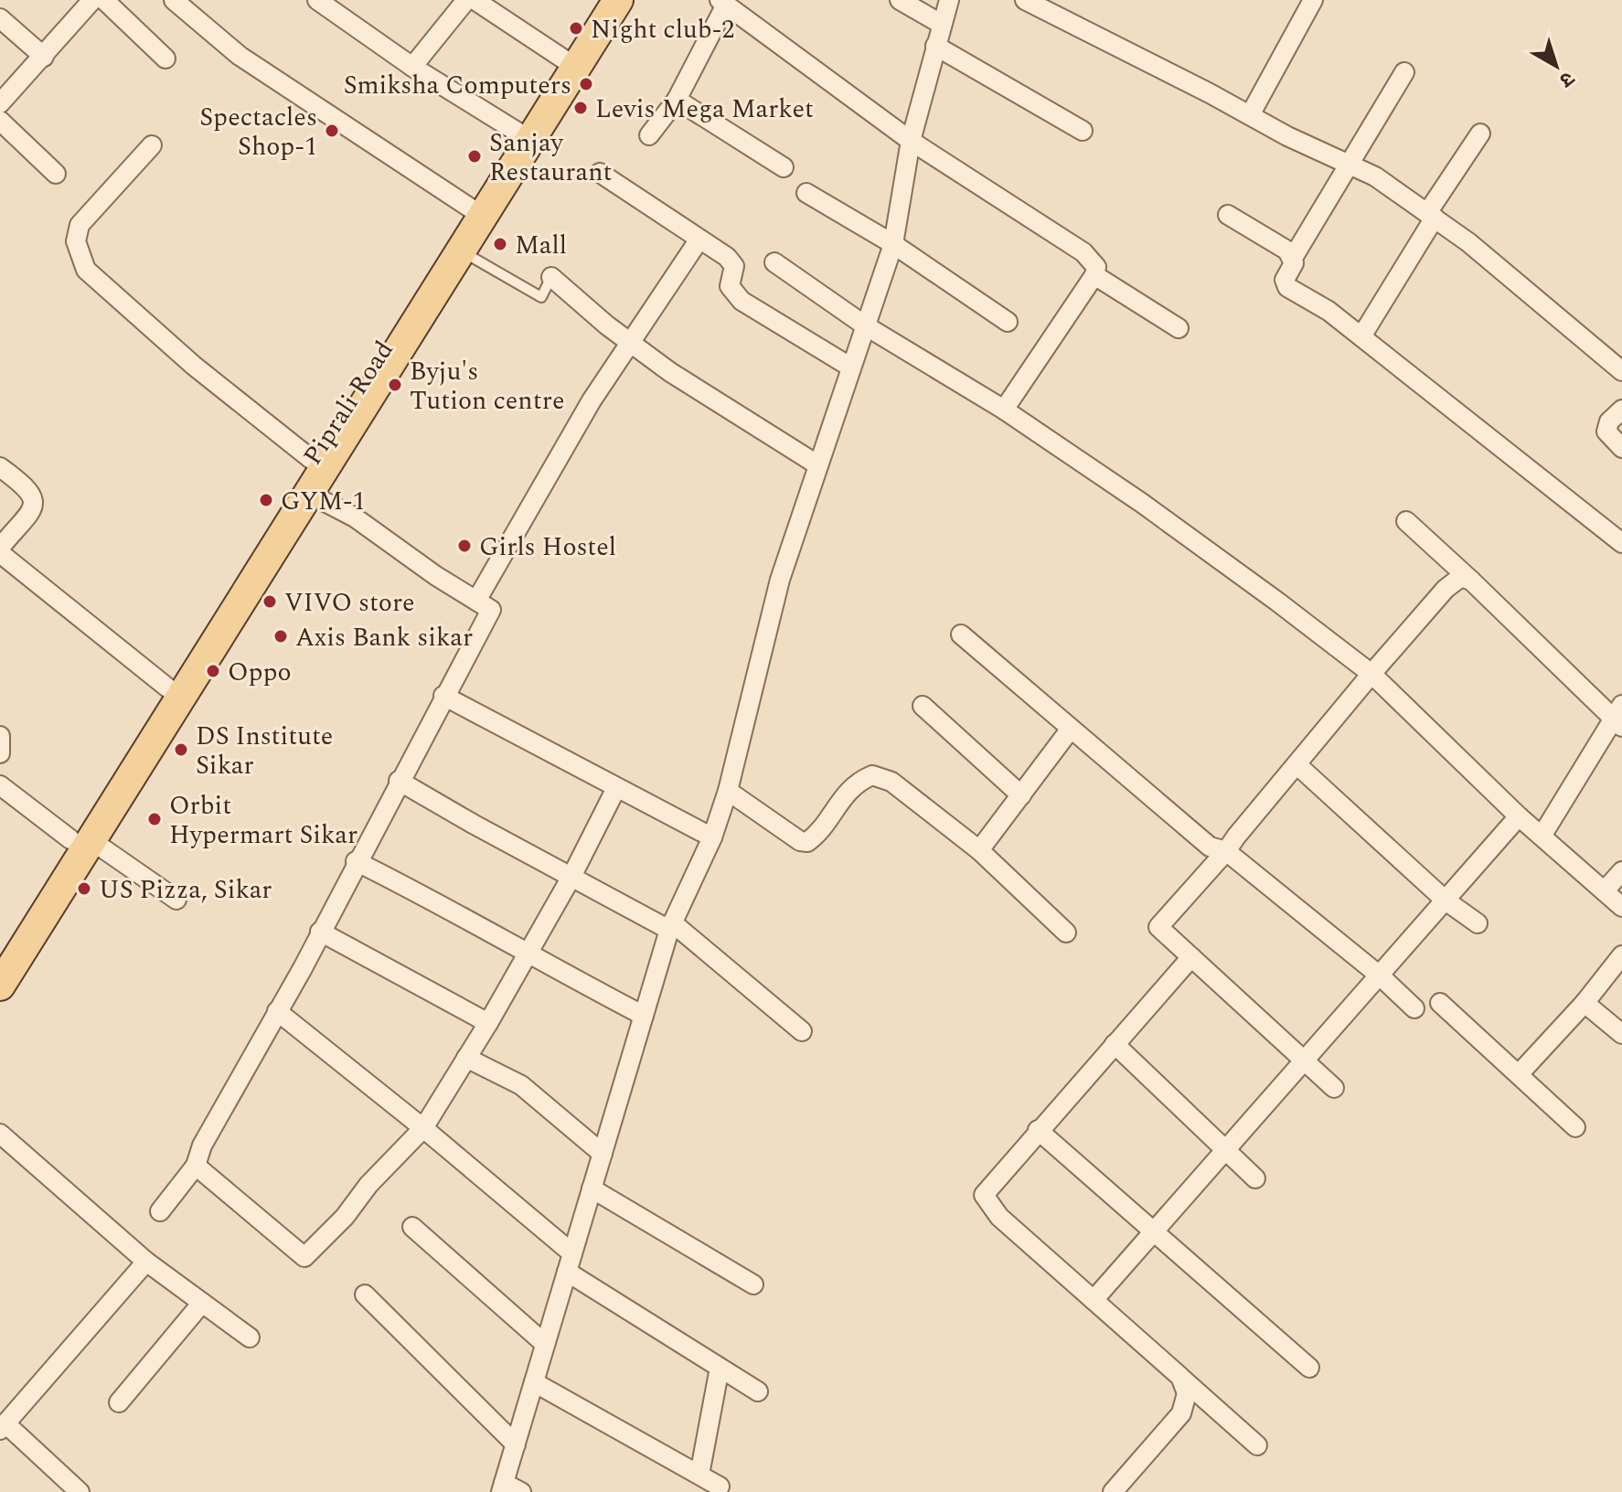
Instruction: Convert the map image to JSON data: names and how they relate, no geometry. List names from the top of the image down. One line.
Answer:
{"streets":{"main road":["Piprali Road"]},"places":["Night club-2","Smiksha Computers","Levis Mega Market","Spectacles Shop-1","Sanjay Restaurant","Mall","Byju's Tution centre","GYM-1","Girls Hostel","VIVO store","Axis Bank sikar","Oppo","DS Institute Sikar","Orbit Hypermart Sikar","US Pizza, Sikar"],"north":"bottom right"}
